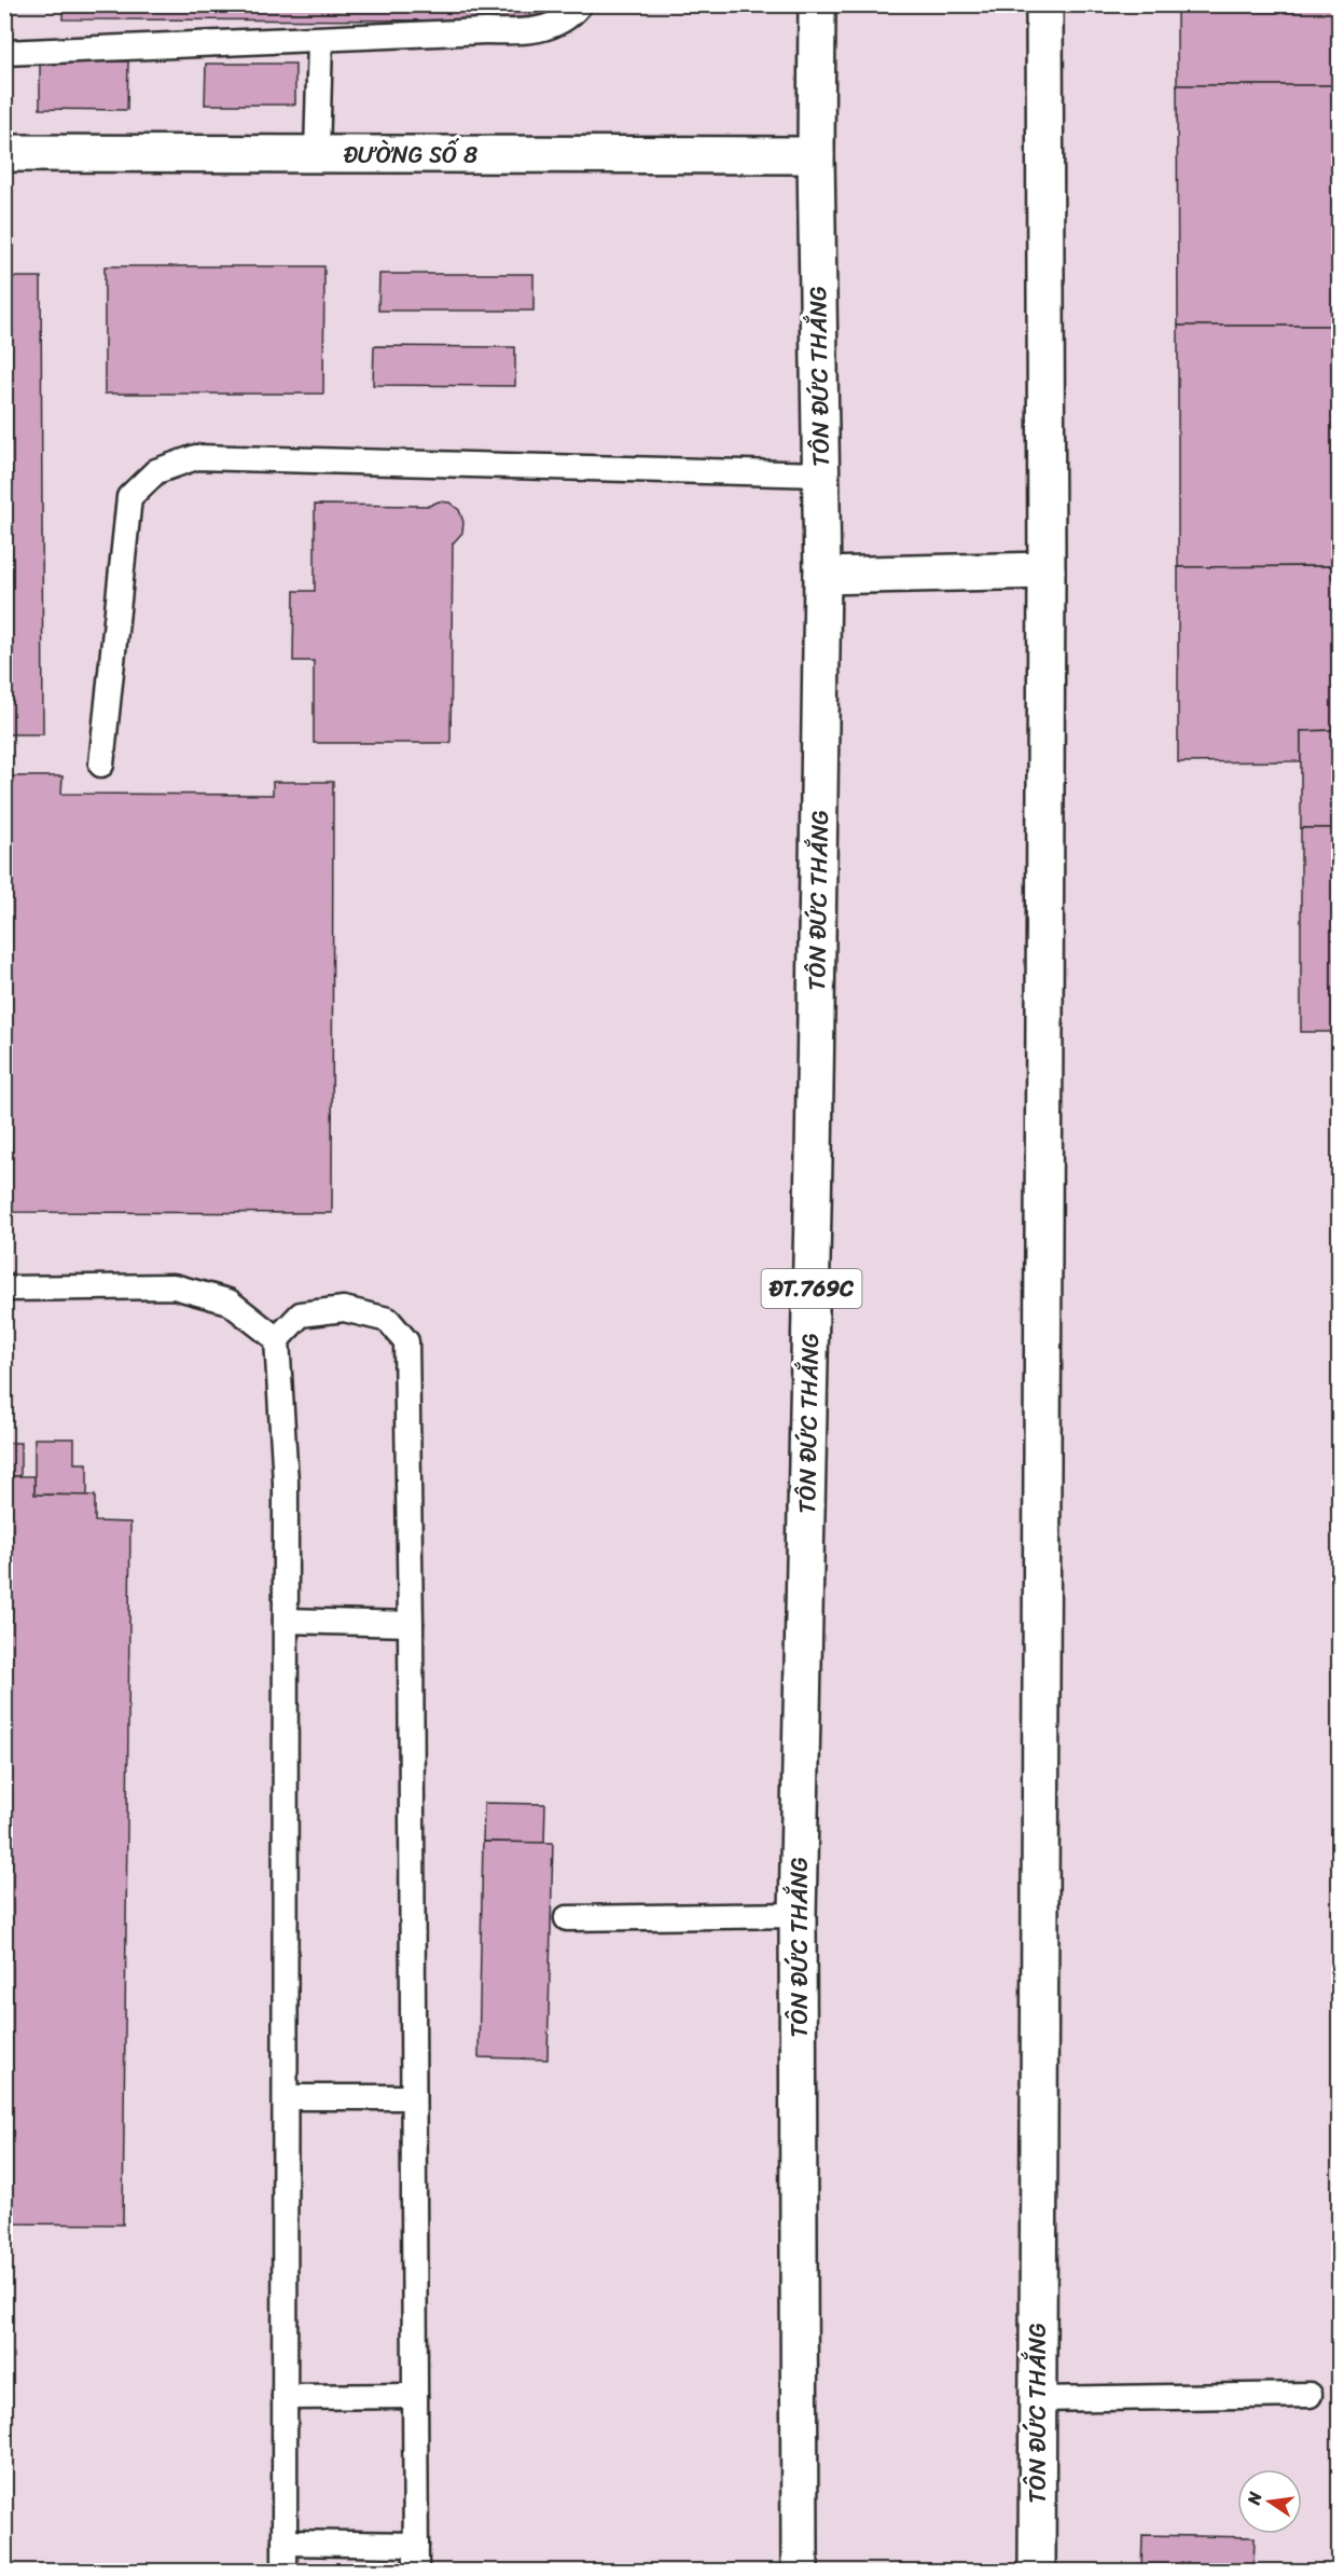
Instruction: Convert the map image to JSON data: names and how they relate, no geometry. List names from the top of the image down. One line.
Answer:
{"streets":{"main road":["ĐƯỜNG SỐ 8","TÔN ĐỨC THẮNG","ĐT.769C"]},"crossings":[["ĐƯỜNG SỐ 8","TÔN ĐỨC THẮNG"]],"north":"left"}
